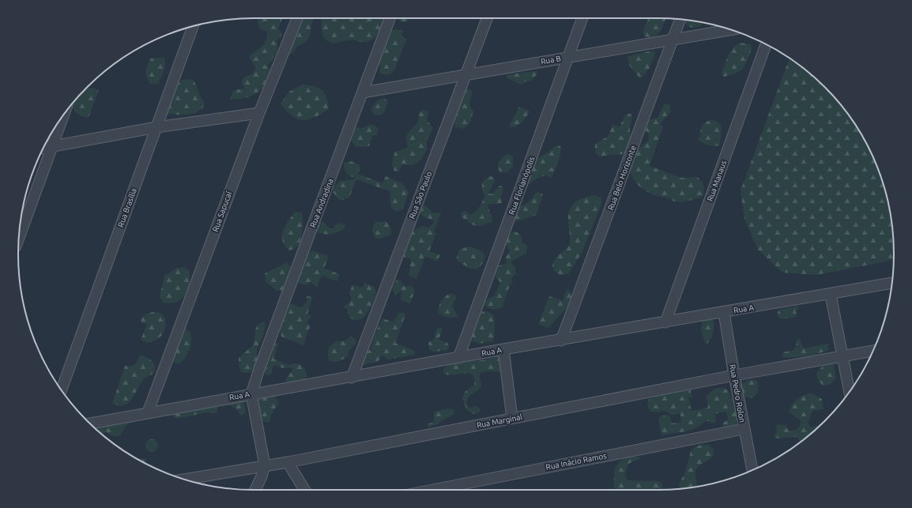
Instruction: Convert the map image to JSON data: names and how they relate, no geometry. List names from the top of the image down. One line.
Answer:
{"streets":{"street":["Rua B","Rua Belo Horizonte","Rua Manaus","Rua Florianópolis","Rua São Paulo","Rua Andradina","Rua Brasília","Rua Sapucaí","Rua A","Rua Pedro Rolon","Rua Marginal","Rua Inácio Ramos"]},"crossings":[["Rua B","Rua Belo Horizonte"],["Rua B","Rua Florianópolis"],["Rua B","Rua São Paulo"],["Rua B","Rua Andradina"],["Rua Belo Horizonte","Rua A"],["Rua Manaus","Rua A"],["Rua Florianópolis","Rua A"],["Rua São Paulo","Rua A"],["Rua Andradina","Rua A"],["Rua Sapucaí","Rua A"],["Rua A","Rua Pedro Rolon"],["Rua Pedro Rolon","Rua Marginal"],["Rua Pedro Rolon","Rua Inácio Ramos"]]}
